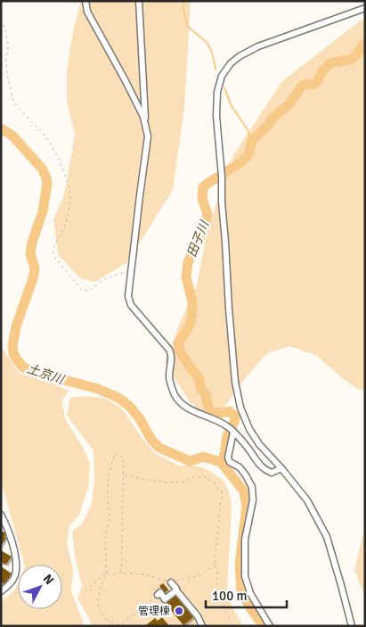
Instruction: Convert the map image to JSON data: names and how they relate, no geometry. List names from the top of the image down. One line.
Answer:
{"water":["田子川","土京川"],"places":["管理棟"],"scale_bar":"100 m","north":"top right"}
